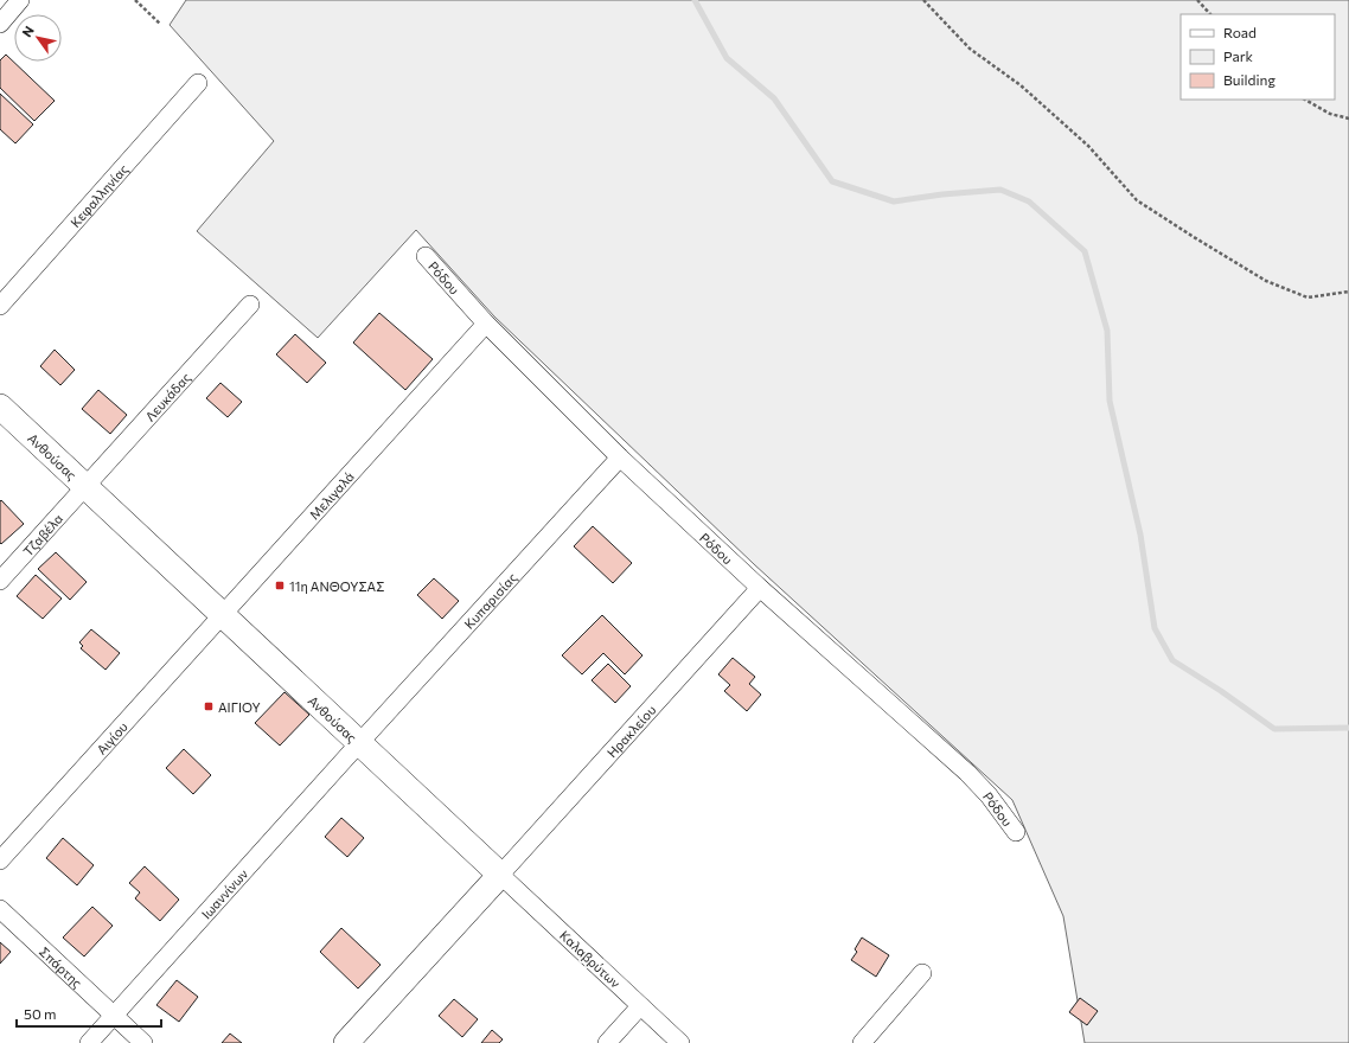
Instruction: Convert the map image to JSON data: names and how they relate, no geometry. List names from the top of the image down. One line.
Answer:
{"streets":{"street":["Κεφαλληνίας","Ρόδου","Λευκάδας","Ανθούσας","Μελιγαλά","Τζαβέλα","Κυπαρισίας","Ηρακλείου","Αιγίου","Ιωαννίνων","Καλαβρύτων","Σπάρτης"]},"crossings":[["Ρόδου","Μελιγαλά"],["Ρόδου","Κυπαρισίας"],["Ρόδου","Ηρακλείου"],["Λευκάδας","Ανθούσας"],["Λευκάδας","Τζαβέλα"],["Ανθούσας","Μελιγαλά"],["Ανθούσας","Τζαβέλα"],["Ανθούσας","Κυπαρισίας"],["Ανθούσας","Ηρακλείου"],["Ανθούσας","Αιγίου"],["Ανθούσας","Ιωαννίνων"],["Ανθούσας","Καλαβρύτων"],["Μελιγαλά","Αιγίου"],["Κυπαρισίας","Ιωαννίνων"],["Ηρακλείου","Καλαβρύτων"],["Ιωαννίνων","Σπάρτης"]],"places":{"transit":["11η ΑΝΘΟΥΣΑΣ","ΑΙΓΙΟΥ"]},"legend":["Road","Park","Building"],"scale_bar":"50 m","north":"top left"}
